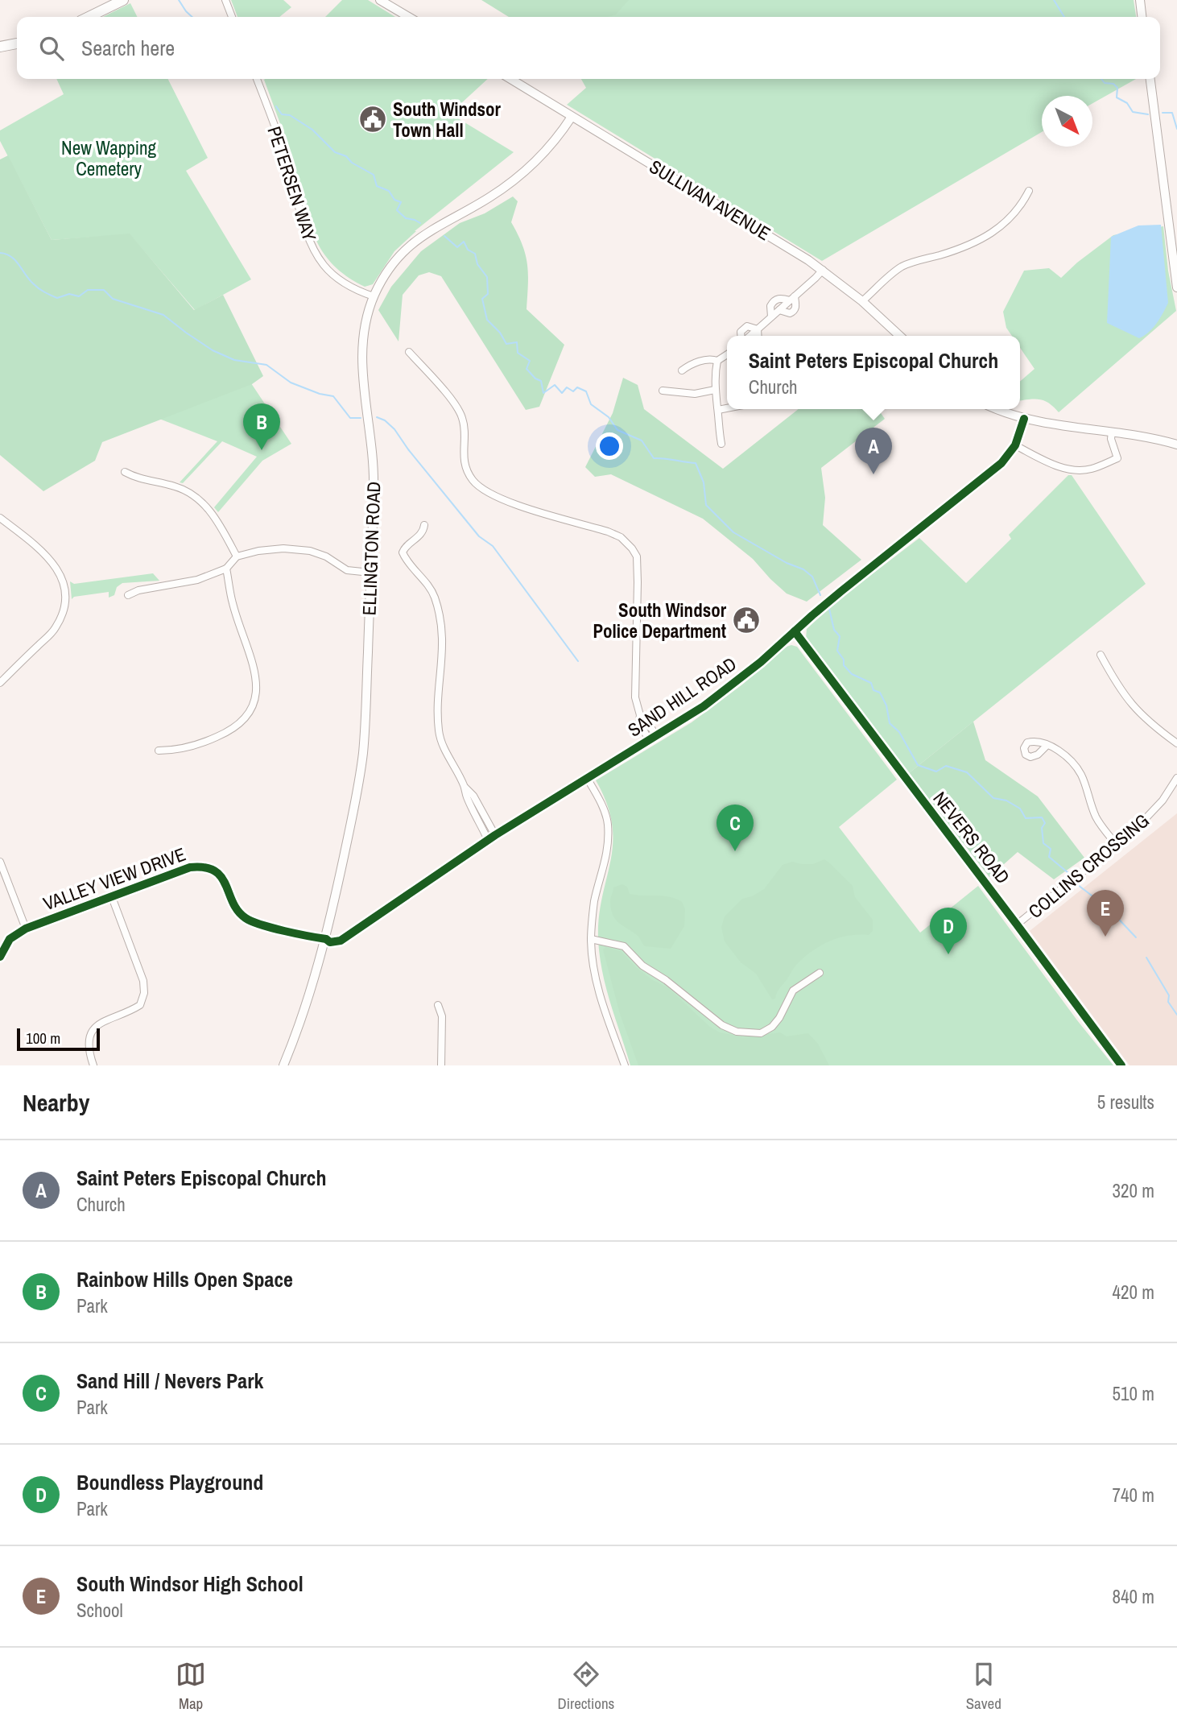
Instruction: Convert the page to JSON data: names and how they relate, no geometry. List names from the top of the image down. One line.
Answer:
{"streets":{"main road":["SULLIVAN AVENUE","ELLINGTON ROAD","SAND HILL ROAD","NEVERS ROAD"],"street":["PETERSEN WAY","COLLINS CROSSING","VALLEY VIEW DRIVE"]},"crossings":[["PETERSEN WAY","ELLINGTON ROAD"],["SULLIVAN AVENUE","ELLINGTON ROAD"],["ELLINGTON ROAD","SAND HILL ROAD"],["ELLINGTON ROAD","VALLEY VIEW DRIVE"],["SAND HILL ROAD","NEVERS ROAD"],["SAND HILL ROAD","VALLEY VIEW DRIVE"],["NEVERS ROAD","COLLINS CROSSING"]],"parks":["New Wapping Cemetery"],"places":{"public building":["South Windsor Town Hall","South Windsor Police Department"]},"scale_bar":"100 m","north":"bottom right","page":{"search":"Search here","popup":["Saint Peters Episcopal Church","Church"],"pins":["B","A","C","E","D"],"scale":"100 m","heading":["Nearby","5 results"],"list":[{"mark":"A","name":"Saint Peters Episcopal Church","note":"Church","value":"320 m"},{"mark":"B","name":"Rainbow Hills Open Space","note":"Park","value":"420 m"},{"mark":"C","name":"Sand Hill / Nevers Park","note":"Park","value":"510 m"},{"mark":"D","name":"Boundless Playground","note":"Park","value":"740 m"},{"mark":"E","name":"South Windsor High School","note":"School","value":"840 m"}],"nav":["Map","Directions","Saved"]}}
